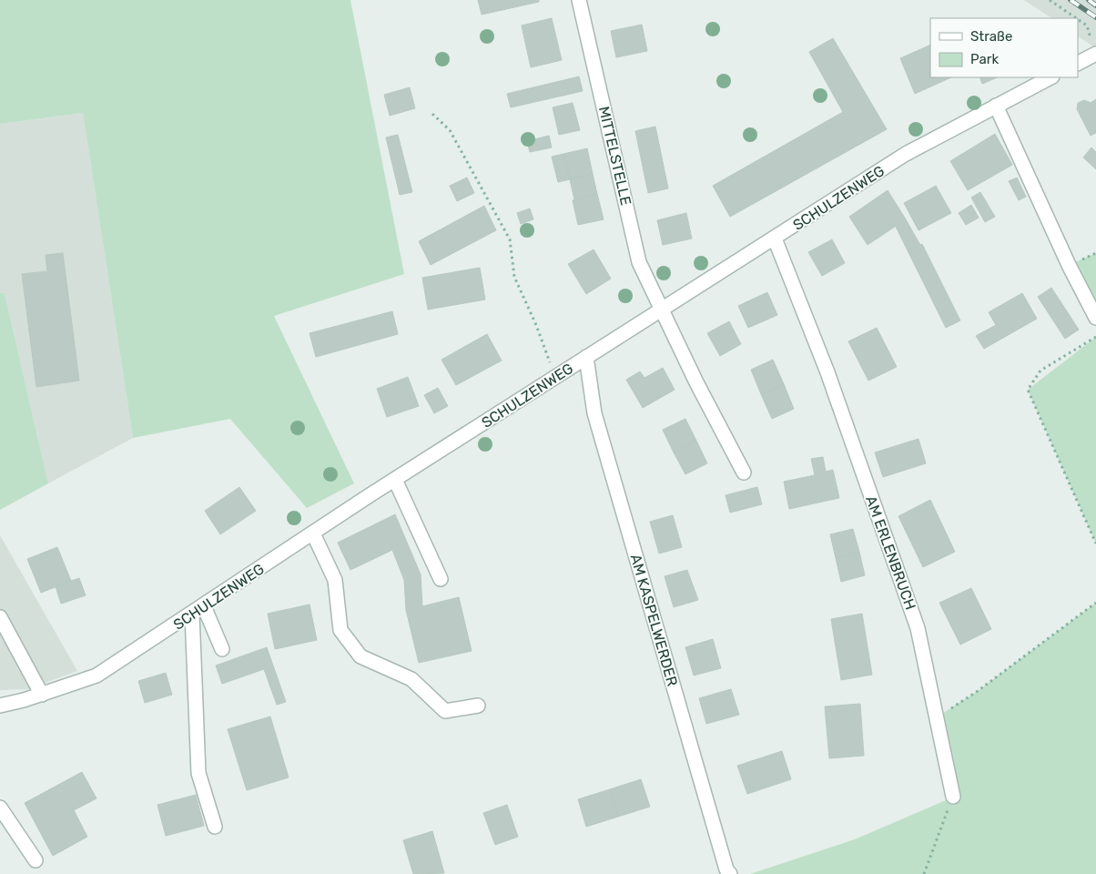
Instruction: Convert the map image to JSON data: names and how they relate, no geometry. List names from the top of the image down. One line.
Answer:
{"streets":{"street":["MITTELSTELLE","SCHULZENWEG","AM ERLENBRUCH","AM KASPELWERDER"]},"crossings":[["MITTELSTELLE","SCHULZENWEG"],["SCHULZENWEG","AM ERLENBRUCH"],["SCHULZENWEG","AM KASPELWERDER"]],"legend":["Straße","Park"]}
